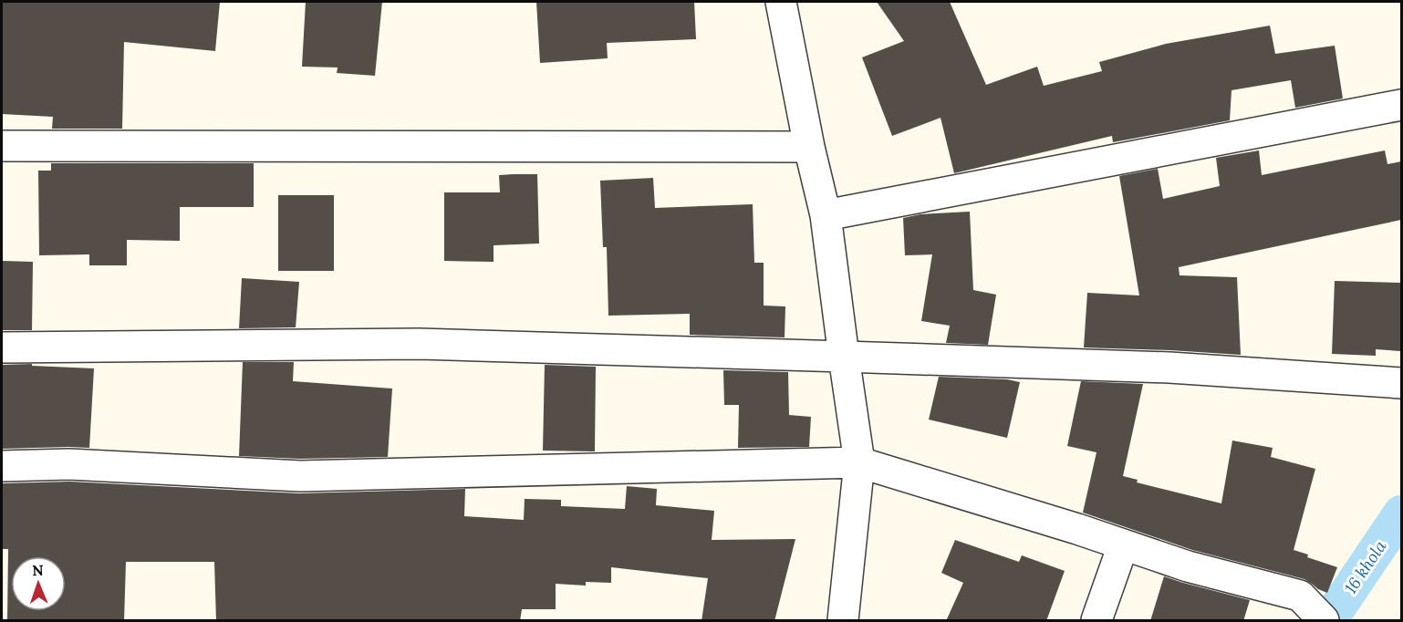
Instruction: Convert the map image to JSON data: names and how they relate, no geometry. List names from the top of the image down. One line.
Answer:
{"water":["16 khola"],"north":"top"}
